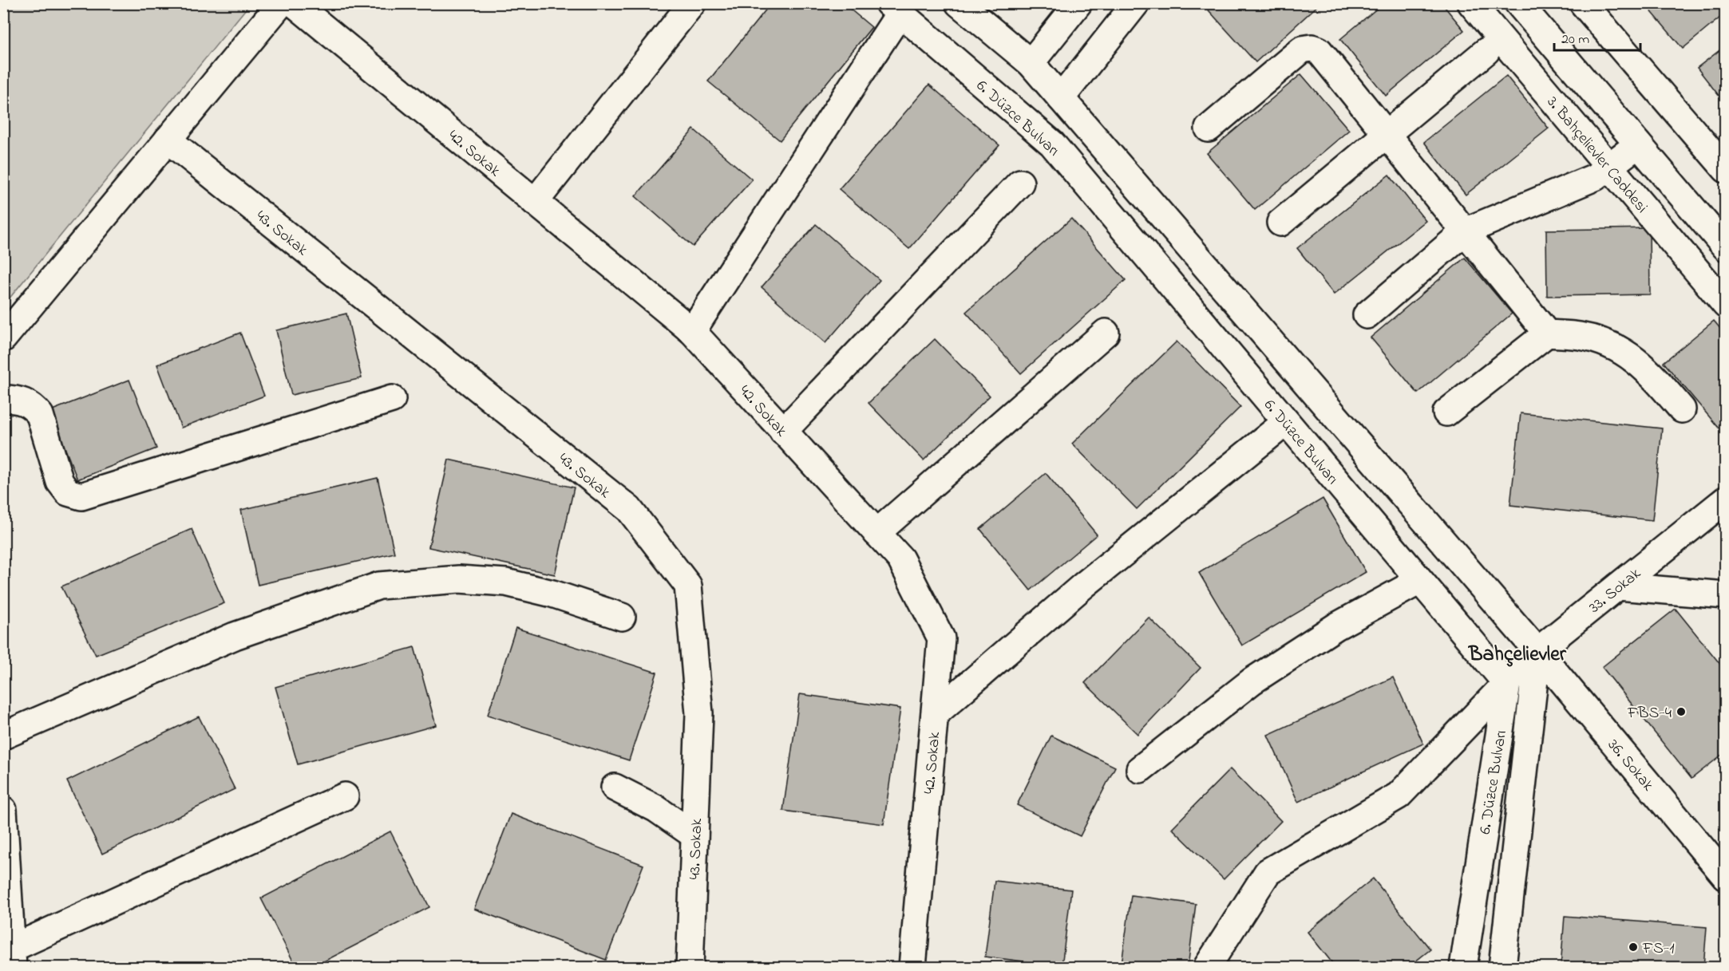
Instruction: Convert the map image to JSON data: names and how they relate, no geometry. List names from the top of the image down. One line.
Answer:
{"streets":{"street":["6. Düzce Bulvarı","42. Sokak","3. Bahçelievler Caddesi","43. Sokak","33. Sokak","36. Sokak"]},"crossings":[["6. Düzce Bulvarı","33. Sokak"],["6. Düzce Bulvarı","36. Sokak"],["33. Sokak","36. Sokak"]],"districts":["Bahçelievler"],"places":["FBS-4","FS-1"],"scale_bar":"20 m"}
